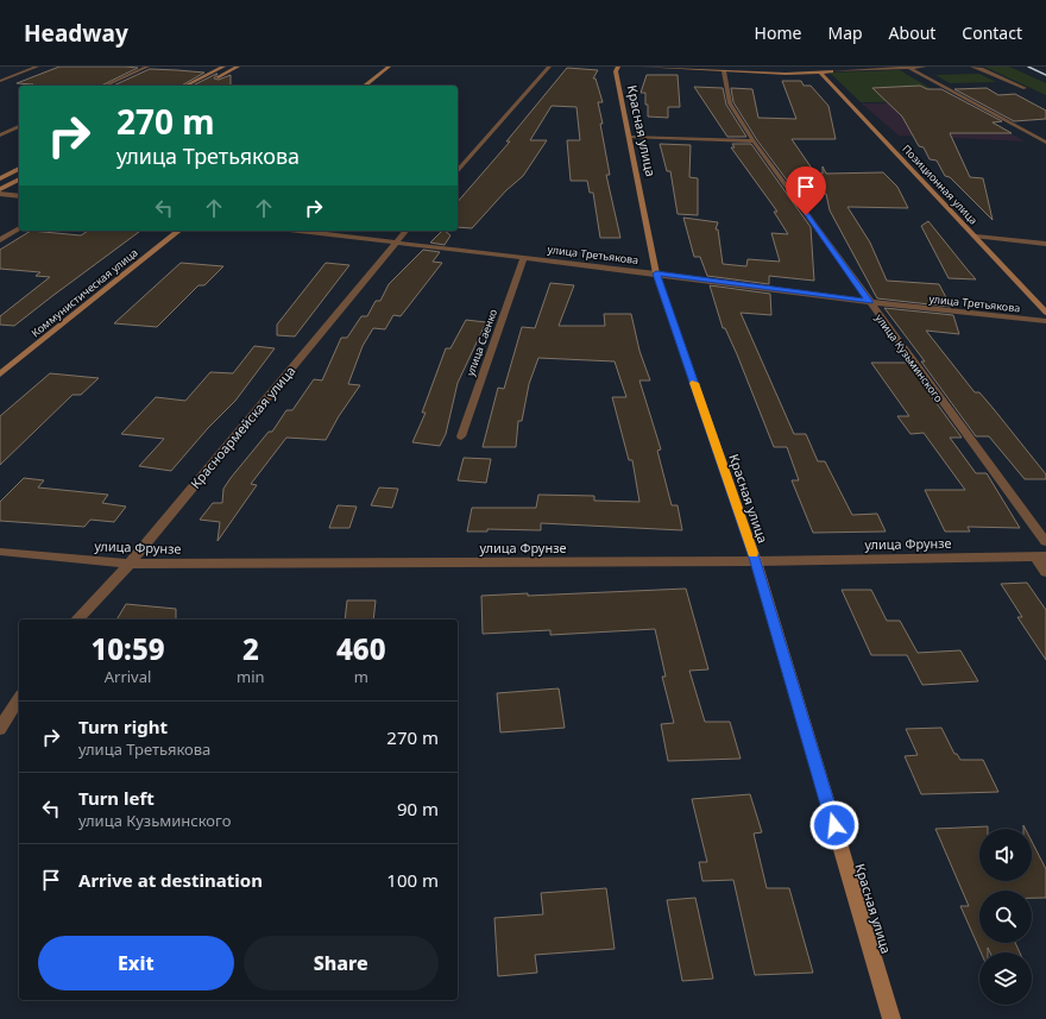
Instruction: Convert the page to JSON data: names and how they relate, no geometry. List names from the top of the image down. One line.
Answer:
{"streets":{"street":["Красная улица","Позиционная улица","улица Третьякова","Коммунистическая улица","улица Саенко","улица Кузьминского","Красноармейская улица","улица Фрунзе"]},"crossings":[["Красная улица","улица Третьякова"],["Красная улица","улица Фрунзе"],["улица Третьякова","улица Саенко"],["улица Третьякова","улица Кузьминского"],["улица Третьякова","Красноармейская улица"],["Красноармейская улица","улица Фрунзе"]],"page":{"header":"Headway","nav":["Home","Map","About","Contact"],"turn":["270 m","улица Третьякова"],"eta":["10:59","Arrival","2","min","460","m"],"list":[{"name":"Turn right","note":"улица Третьякова","value":"270 m"},{"name":"Turn left","note":"улица Кузьминского","value":"90 m"},{"name":"Arrive at destination","value":"100 m"}],"buttons":["Exit","Share"]}}
